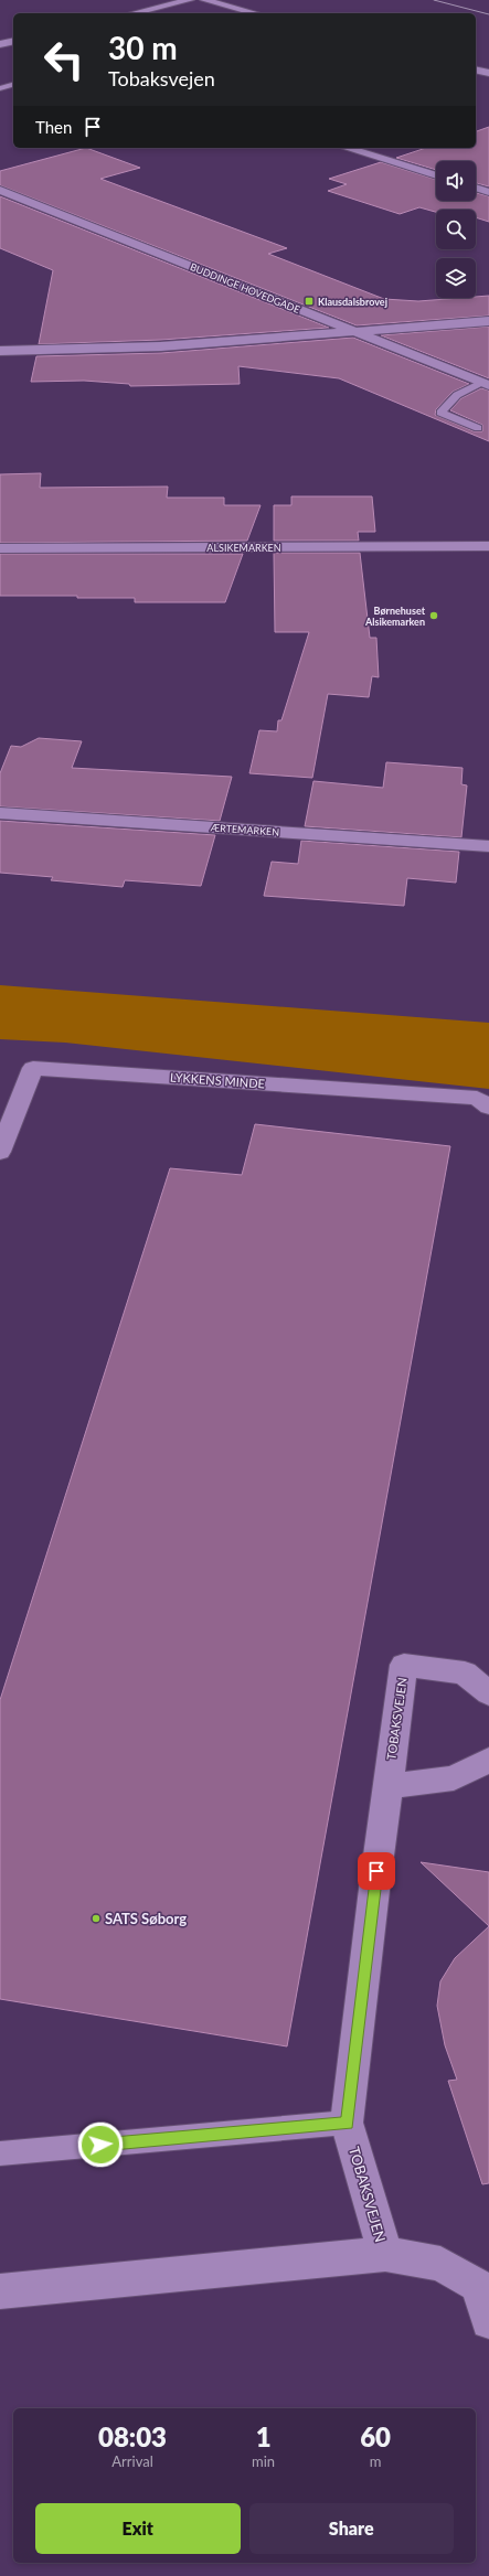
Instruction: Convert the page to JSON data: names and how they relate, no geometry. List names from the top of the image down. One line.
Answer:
{"streets":{"street":["BUDDINGE HOVEDGADE","ALSIKEMARKEN","ÆRTEMARKEN","LYKKENS MINDE","TOBAKSVEJEN"]},"places":{"transit":["Klausdalsbrovej"],"other":["Børnehuset Alsikemarken","SATS Søborg"]},"page":{"turn":["30 m","Tobaksvejen"],"then":"Then","eta":["08:03","Arrival","1","min","60","m"],"buttons":["Exit","Share"]}}
